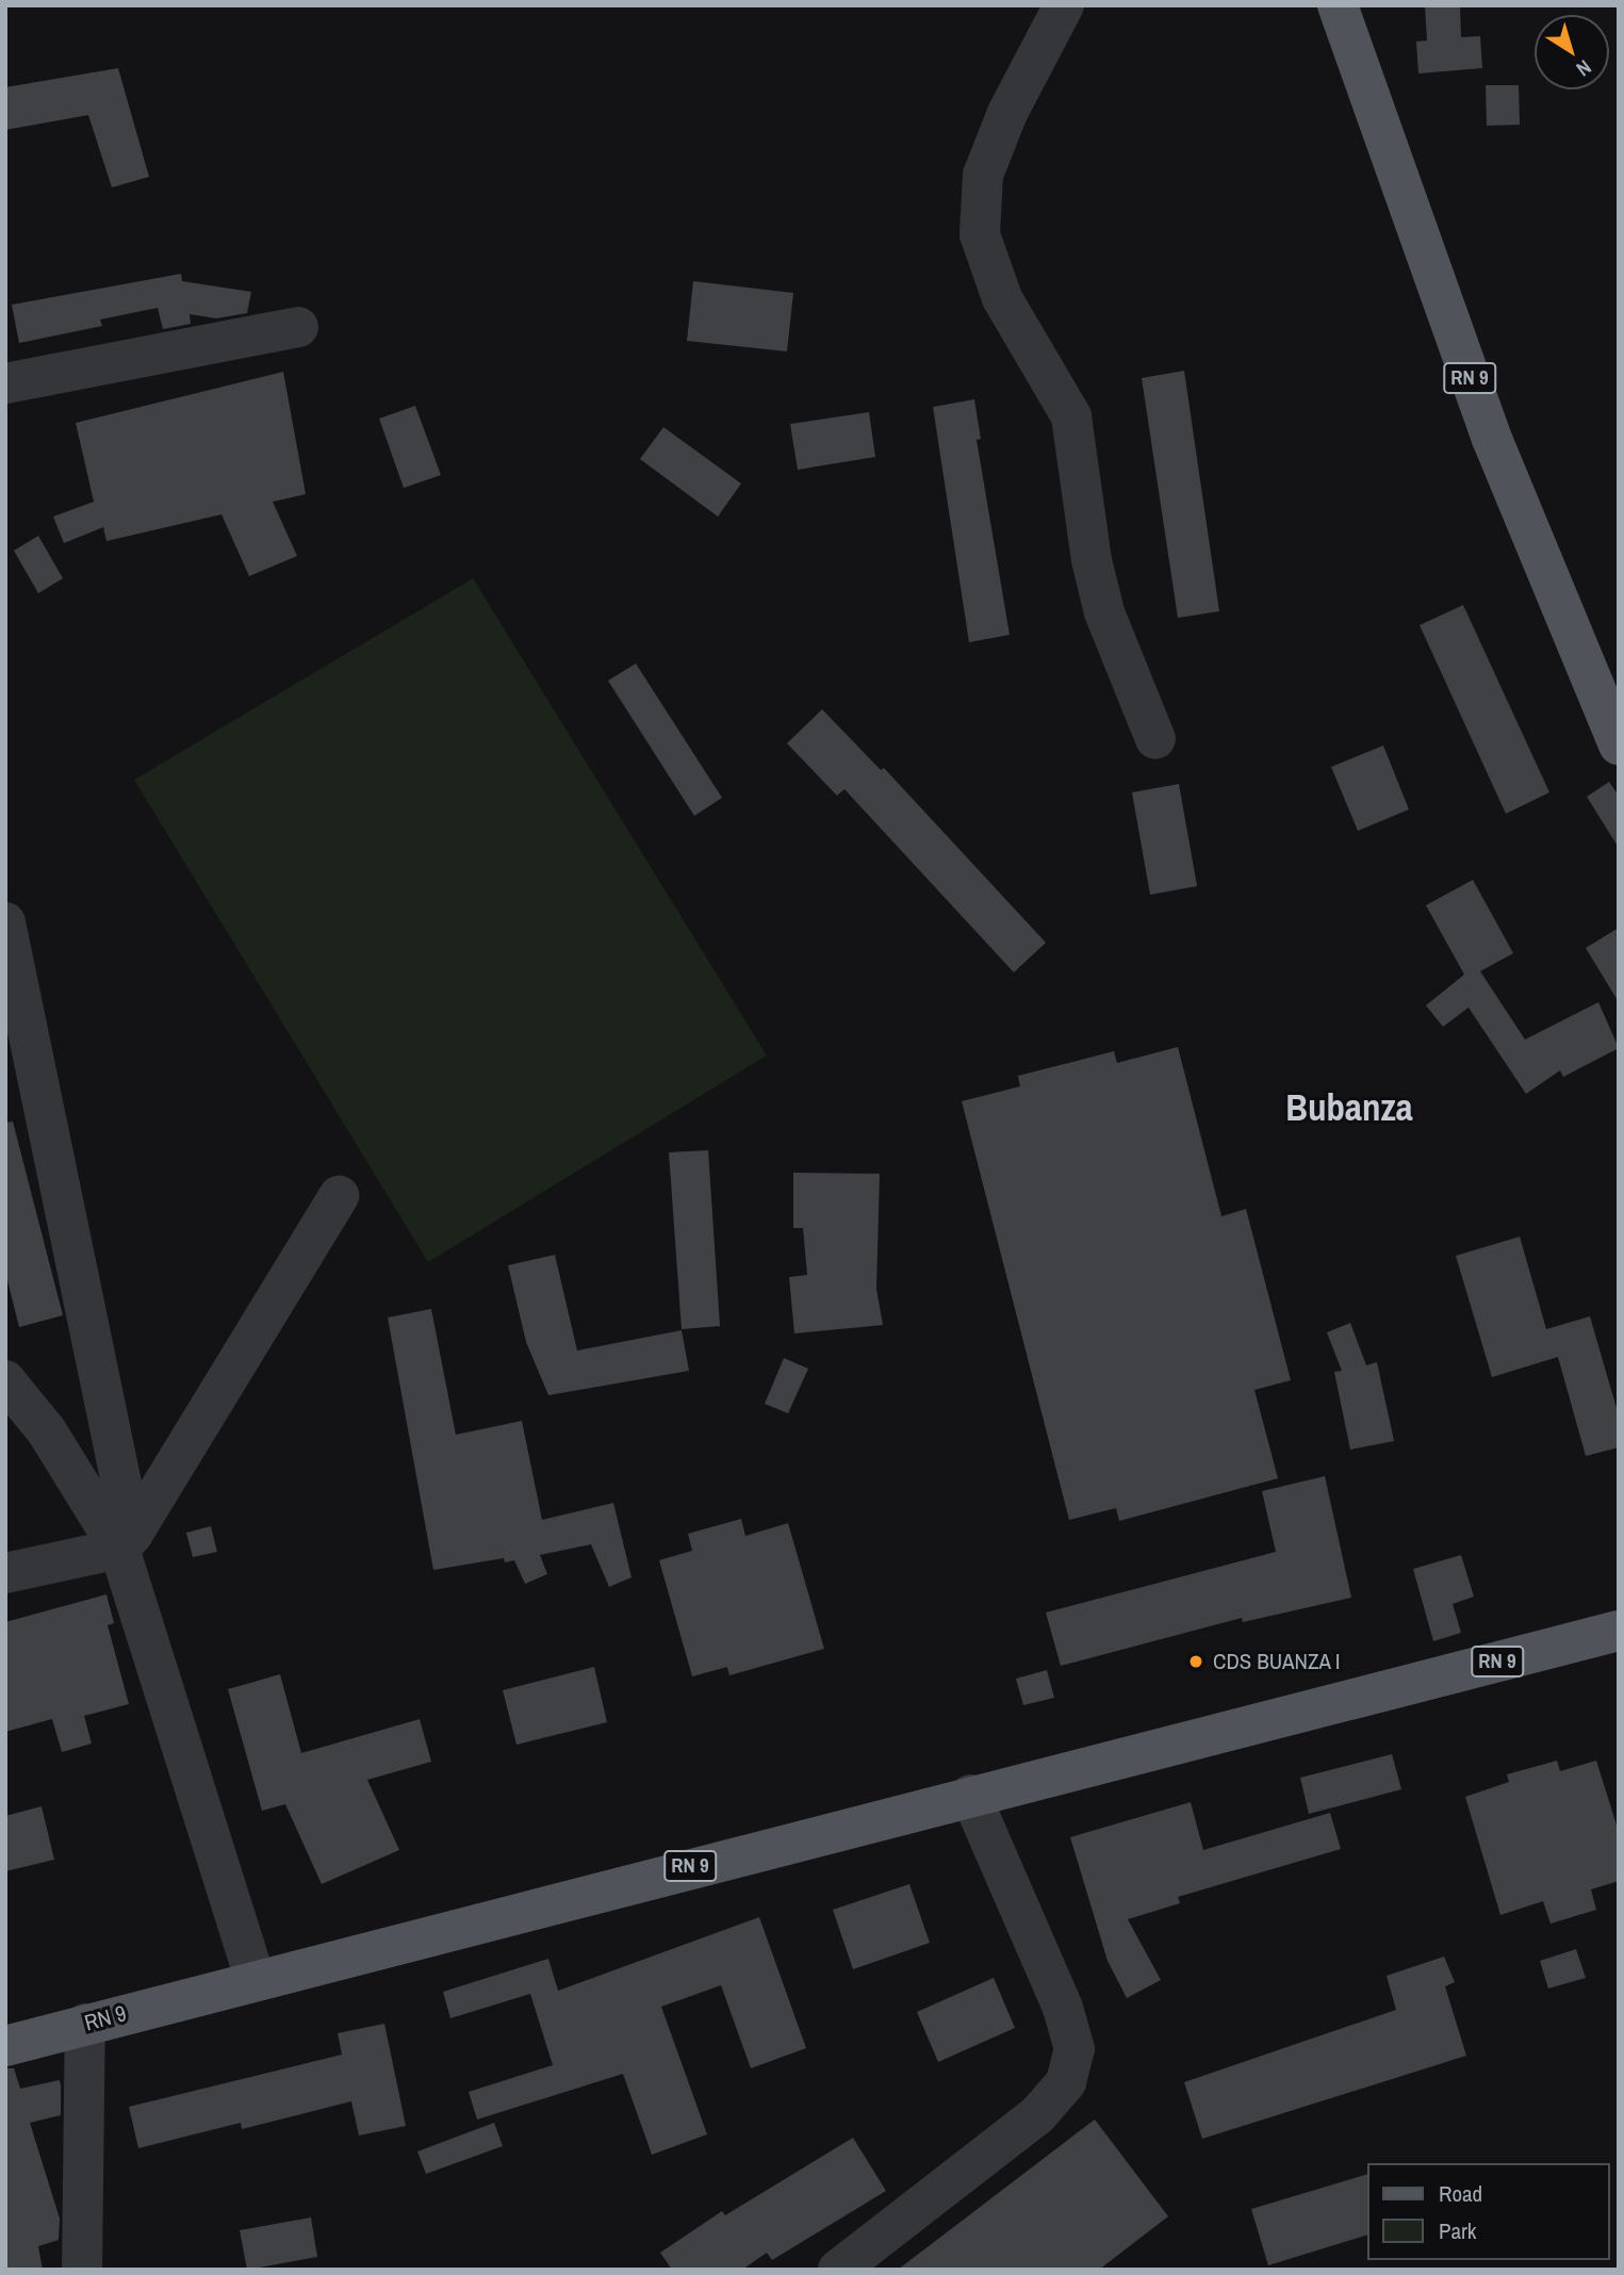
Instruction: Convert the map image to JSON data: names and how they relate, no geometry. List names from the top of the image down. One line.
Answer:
{"streets":{"main road":["RN 9"]},"districts":["Bubanza"],"places":["CDS BUANZA I"],"legend":["Road","Park"],"north":"bottom right"}
